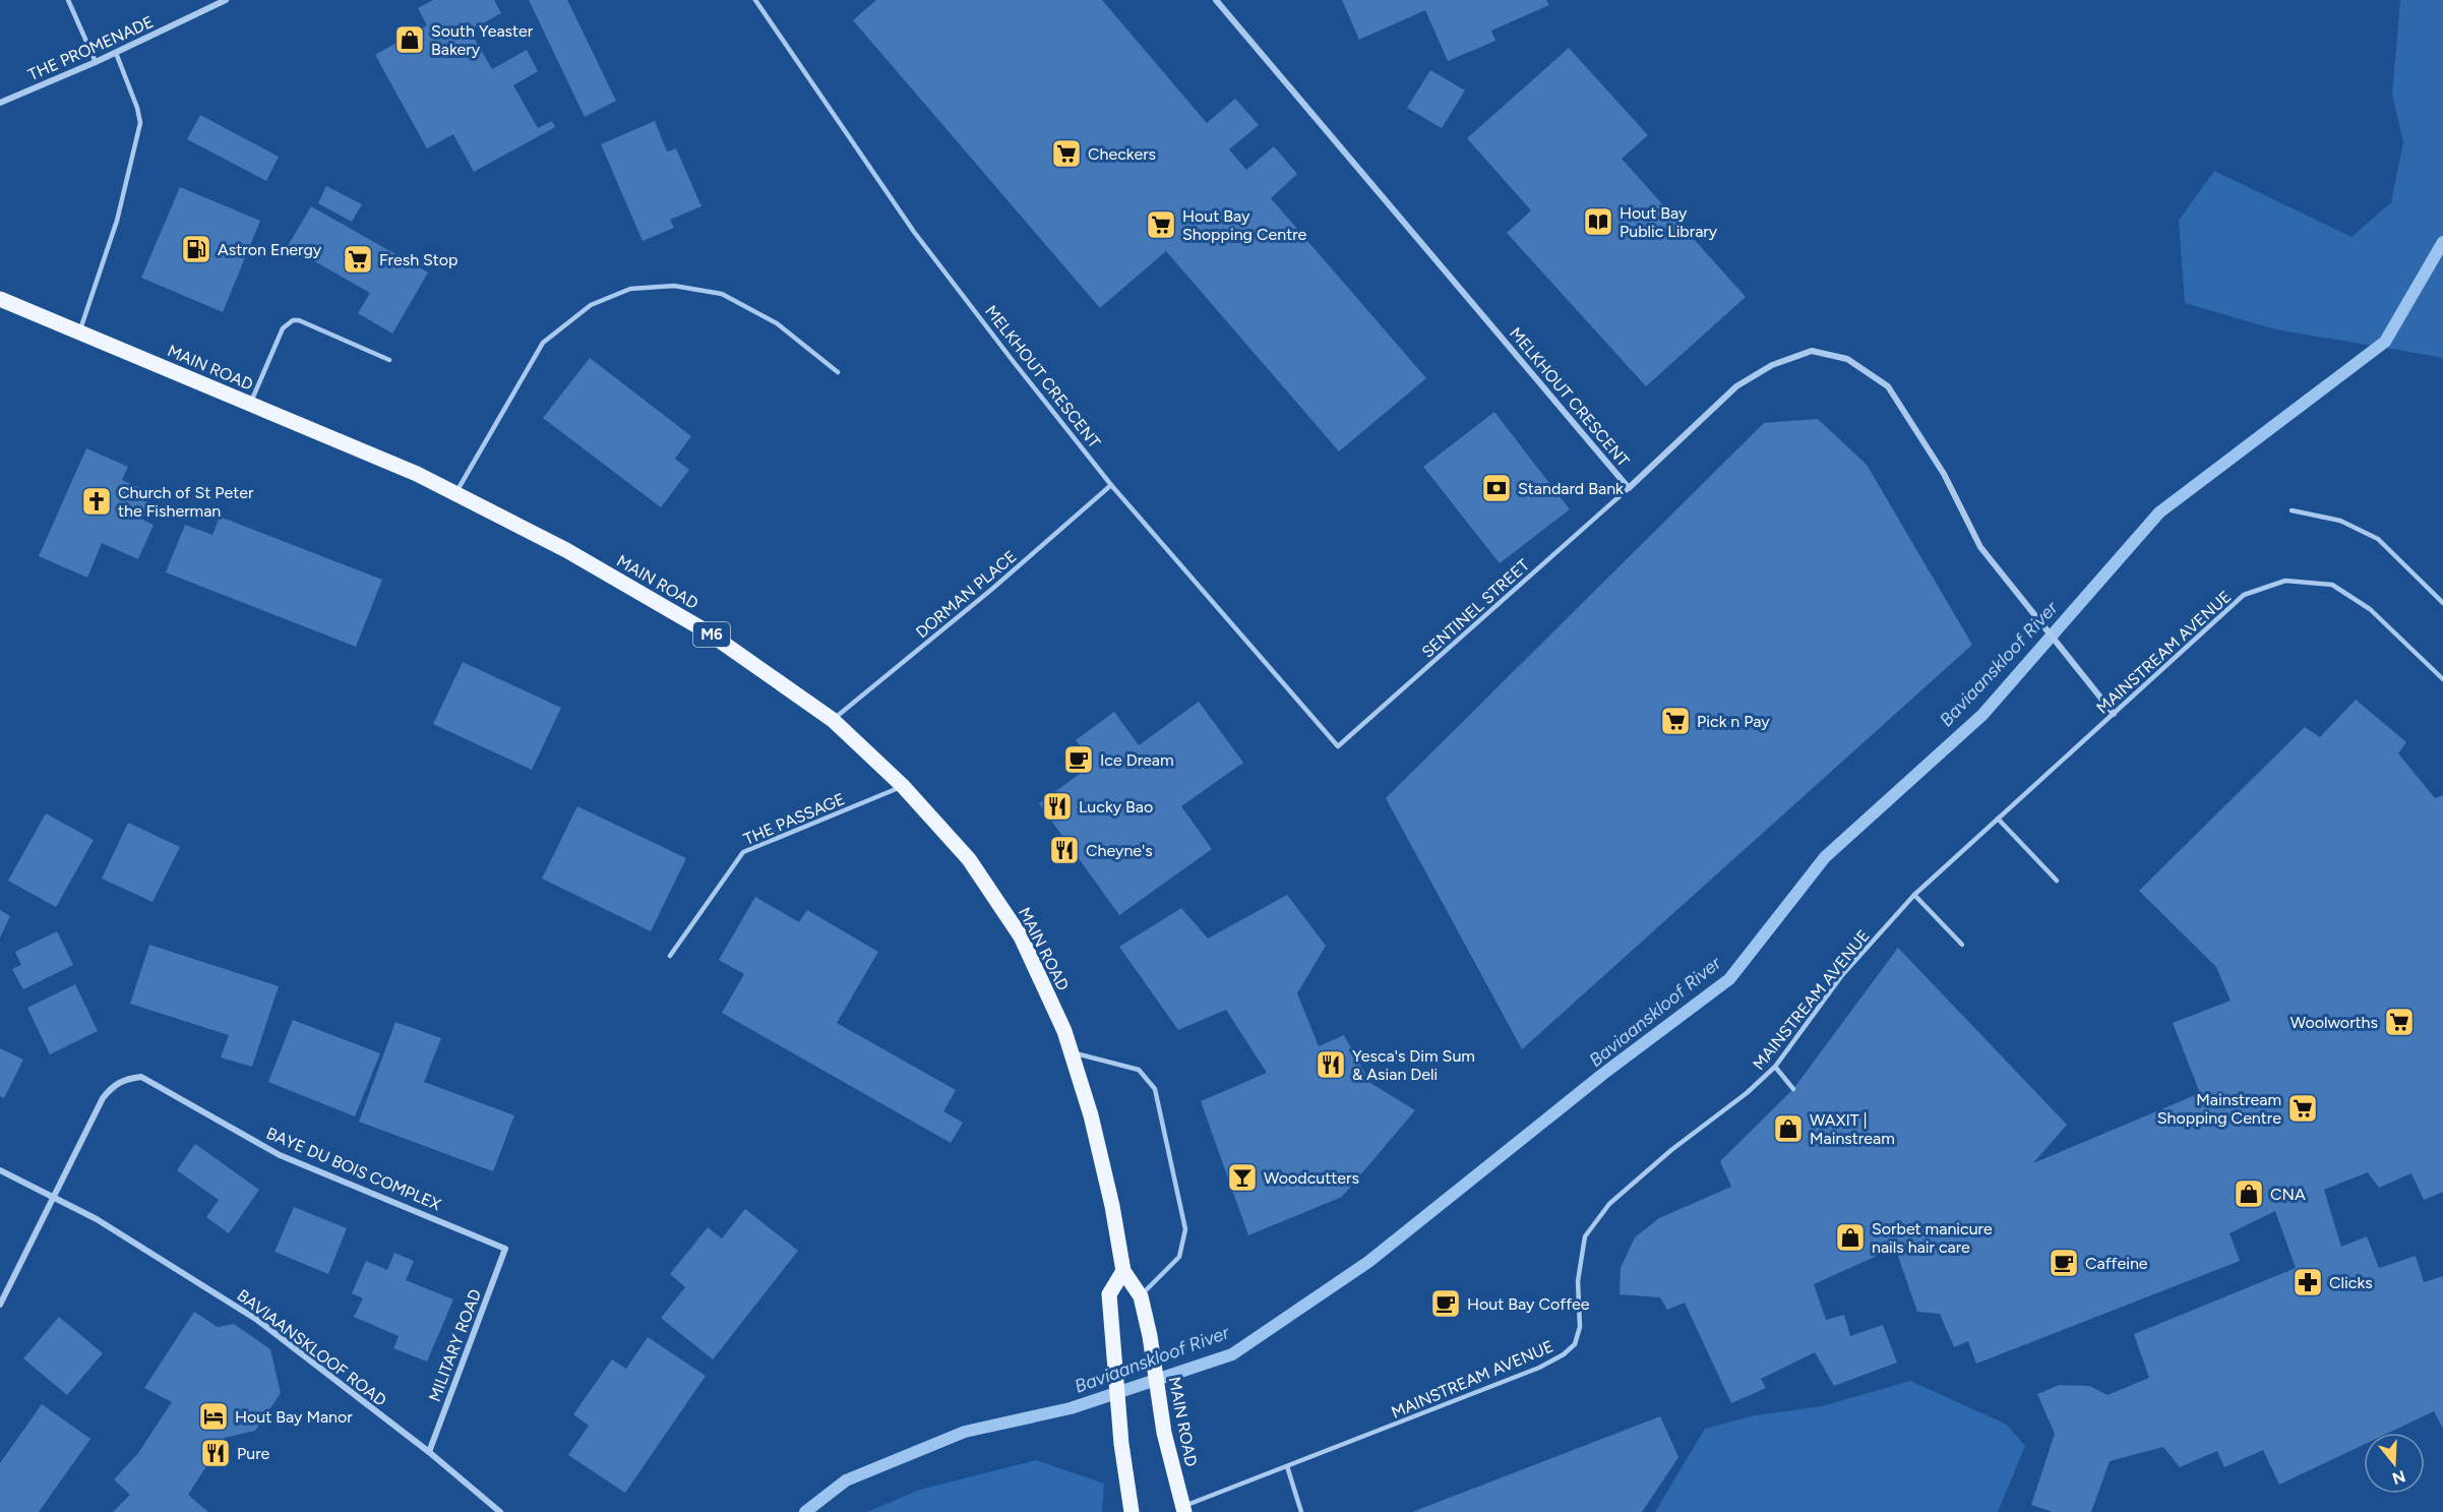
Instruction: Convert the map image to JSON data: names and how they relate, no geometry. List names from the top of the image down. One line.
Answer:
{"streets":{"main road":["MAIN ROAD","M6"],"street":["THE PROMENADE","MELKHOUT CRESCENT","BAYE DU BOIS COMPLEX","MILITARY ROAD","BAVIAANSKLOOF ROAD"],"lane":["DORMAN PLACE","SENTINEL STREET","MAINSTREAM AVENUE","THE PASSAGE"]},"crossings":[["MAIN ROAD","DORMAN PLACE"],["MAIN ROAD","MAINSTREAM AVENUE"],["MAIN ROAD","THE PASSAGE"],["MELKHOUT CRESCENT","DORMAN PLACE"],["MELKHOUT CRESCENT","SENTINEL STREET"],["MELKHOUT CRESCENT","MAINSTREAM AVENUE"],["BAYE DU BOIS COMPLEX","MILITARY ROAD"],["BAYE DU BOIS COMPLEX","BAVIAANSKLOOF ROAD"],["MILITARY ROAD","BAVIAANSKLOOF ROAD"]],"water":["Baviaanskloof River"],"places":{"shop":["South Yeaster Bakery","WAXIT | Mainstream","CNA","Sorbet manicure nails hair care"],"supermarket":["Checkers","Hout Bay Shopping Centre","Fresh Stop","Pick n Pay","Woolworths","Mainstream Shopping Centre"],"library":["Hout Bay Public Library"],"fuel station":["Astron Energy"],"bank":["Standard Bank"],"church":["Church of St Peter the Fisherman"],"cafe":["Ice Dream","Caffeine","Hout Bay Coffee"],"restaurant":["Lucky Bao","Cheyne's","Yesca's Dim Sum & Asian Deli","Pure"],"bar":["Woodcutters"],"pharmacy":["Clicks"],"hotel":["Hout Bay Manor"]},"north":"bottom"}
